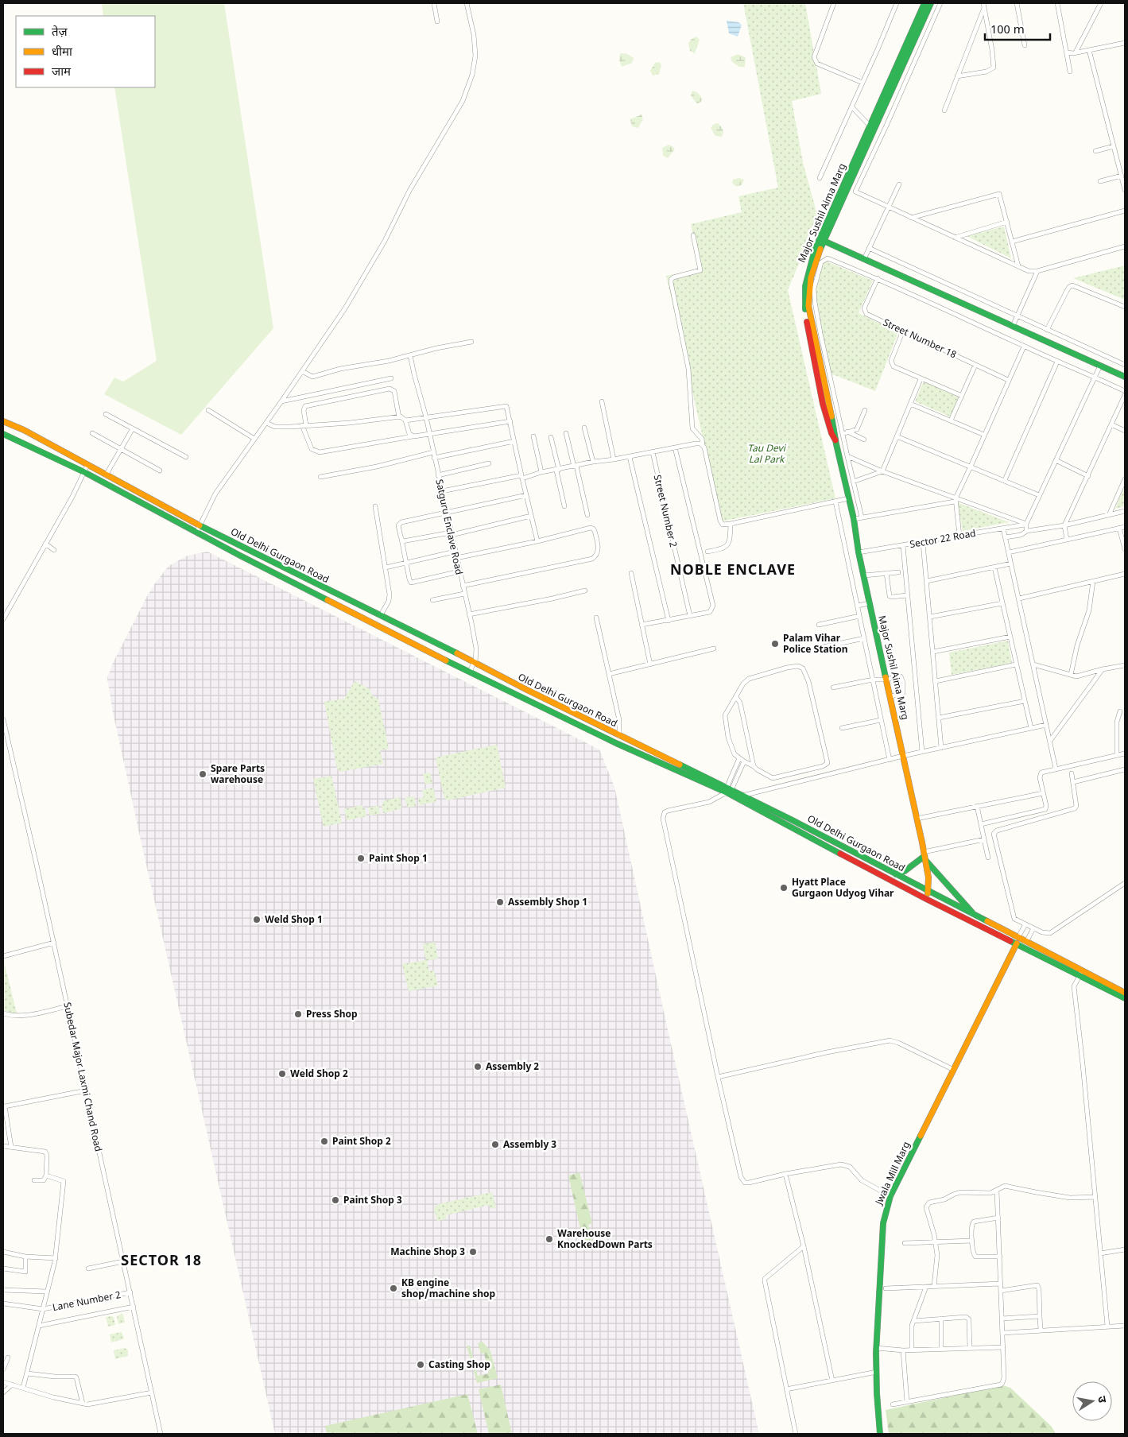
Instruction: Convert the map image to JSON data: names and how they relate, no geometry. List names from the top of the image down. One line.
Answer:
{"streets":{"main road":["Major Sushil Aima Marg","Old Delhi Gurgaon Road","Jwala Mill Marg"],"street":["Street Number 18","Street Number 2","Satguru Enclave Road","Sector 22 Road","Subedar Major Laxmi Chand Road","Lane Number 2"]},"crossings":[["Major Sushil Aima Marg","Sector 22 Road"],["Major Sushil Aima Marg","Old Delhi Gurgaon Road"],["Satguru Enclave Road","Old Delhi Gurgaon Road"],["Old Delhi Gurgaon Road","Jwala Mill Marg"],["Subedar Major Laxmi Chand Road","Lane Number 2"]],"districts":["NOBLE ENCLAVE","SECTOR 18"],"parks":["Tau Devi Lal Park"],"places":["Palam Vihar Police Station","Spare Parts warehouse","Paint Shop 1","Hyatt Place Gurgaon Udyog Vihar","Assembly Shop 1","Weld Shop 1","Press Shop","Assembly 2","Weld Shop 2","Paint Shop 2","Assembly 3","Paint Shop 3","Warehouse KnockedDown Parts","Machine Shop 3","KB engine shop/machine shop","Casting Shop"],"legend":["तेज़","धीमा","जाम"],"scale_bar":"100 m","north":"right"}
